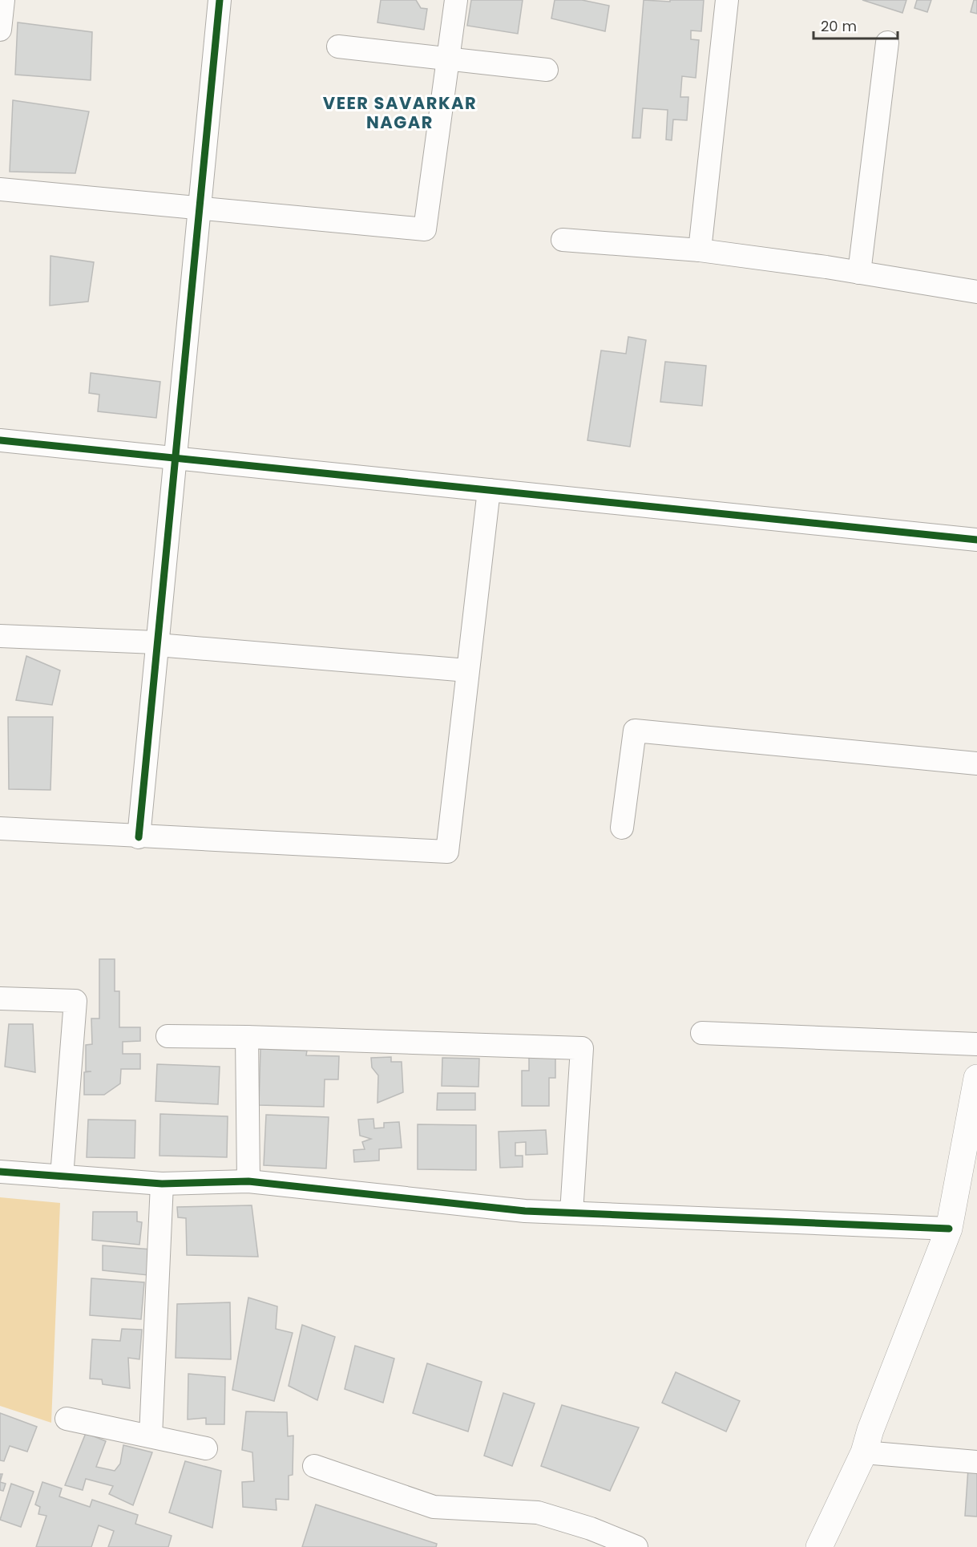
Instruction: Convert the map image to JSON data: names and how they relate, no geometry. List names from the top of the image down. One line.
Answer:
{"districts":["VEER SAVARKAR NAGAR"],"scale_bar":"20 m"}
